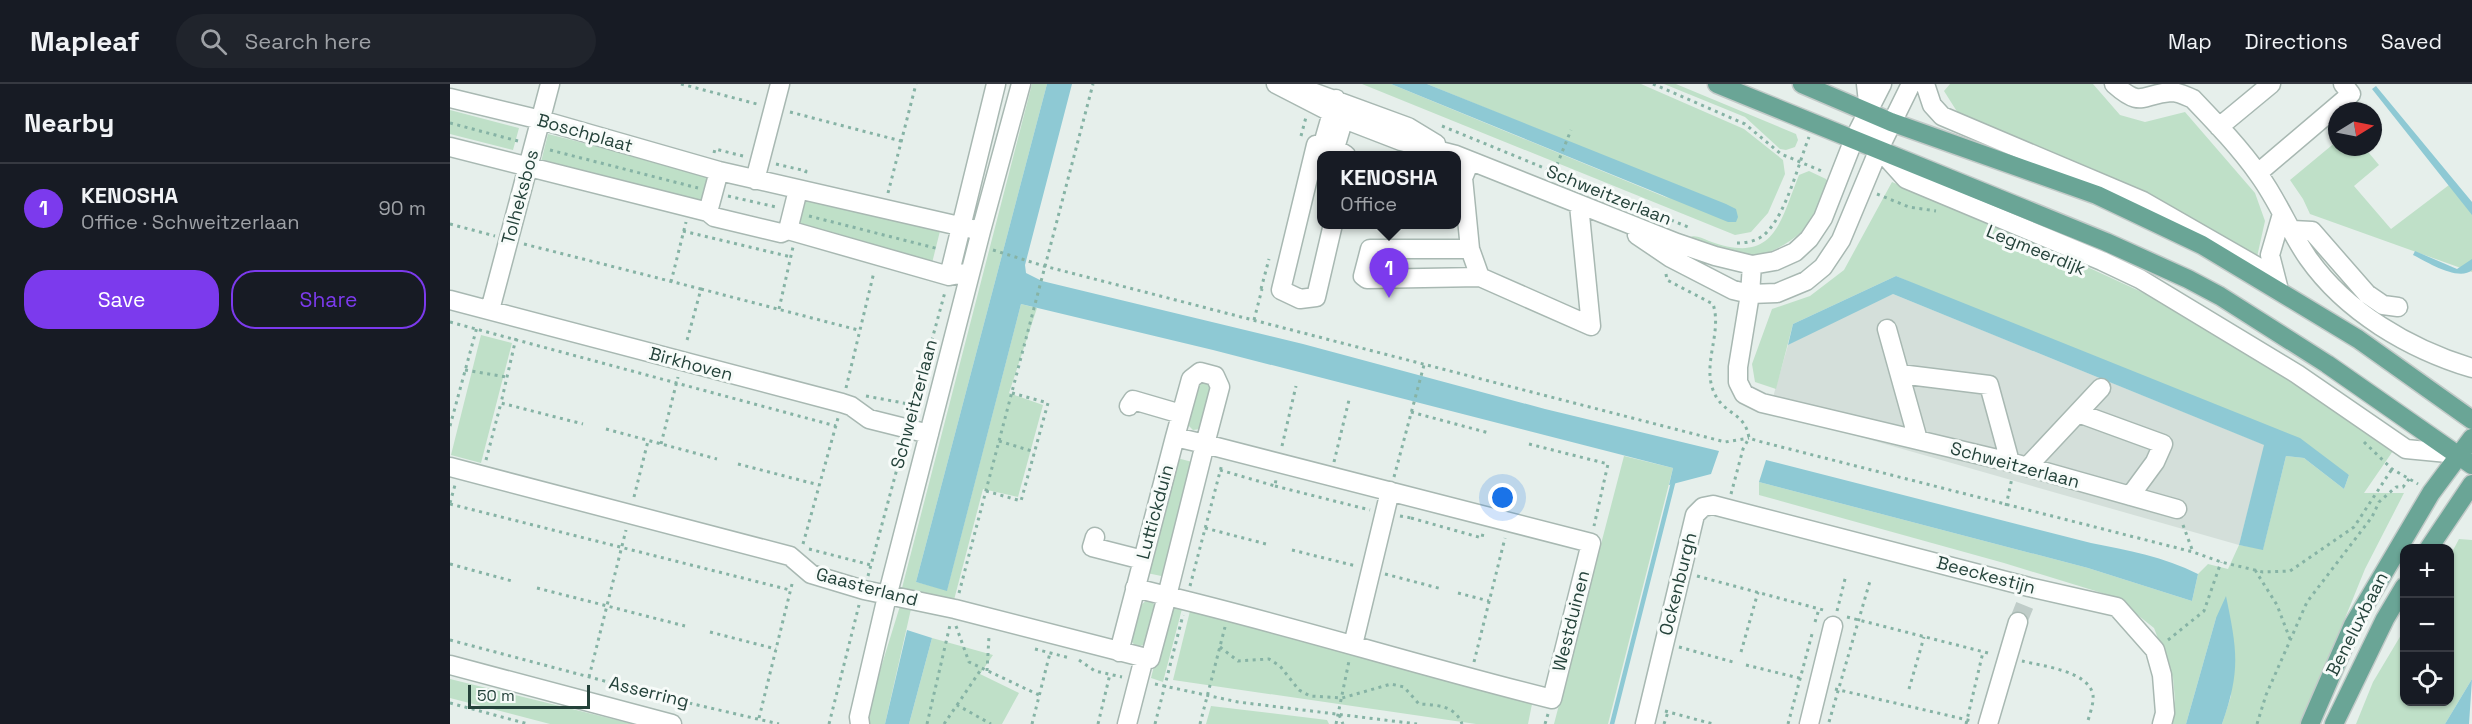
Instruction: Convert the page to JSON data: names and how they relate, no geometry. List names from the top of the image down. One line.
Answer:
{"streets":{"main road":["Legmeerdijk","Beneluxbaan"],"street":["Boschplaat","Schweitzerlaan","Tolheksbos","Birkhoven","Luttickduin","Beeckestijn","Ockenburgh","Gaasterland","Westduinen","Asserring"]},"crossings":[["Boschplaat","Schweitzerlaan"],["Boschplaat","Tolheksbos"],["Schweitzerlaan","Legmeerdijk"],["Schweitzerlaan","Birkhoven"],["Schweitzerlaan","Gaasterland"],["Tolheksbos","Birkhoven"],["Legmeerdijk","Beneluxbaan"],["Luttickduin","Gaasterland"],["Beeckestijn","Ockenburgh"]],"scale_bar":"50 m","north":"right","page":{"header":"Mapleaf","search":"Search here","nav":["Map","Directions","Saved"],"heading":"Nearby","popup":["KENOSHA","Office"],"list":[{"mark":"1","name":"KENOSHA","note":"Office · Schweitzerlaan","value":"90 m"}],"pins":"1","buttons":["Save","Share"],"map_buttons":["+","−"],"scale":"50 m"}}
